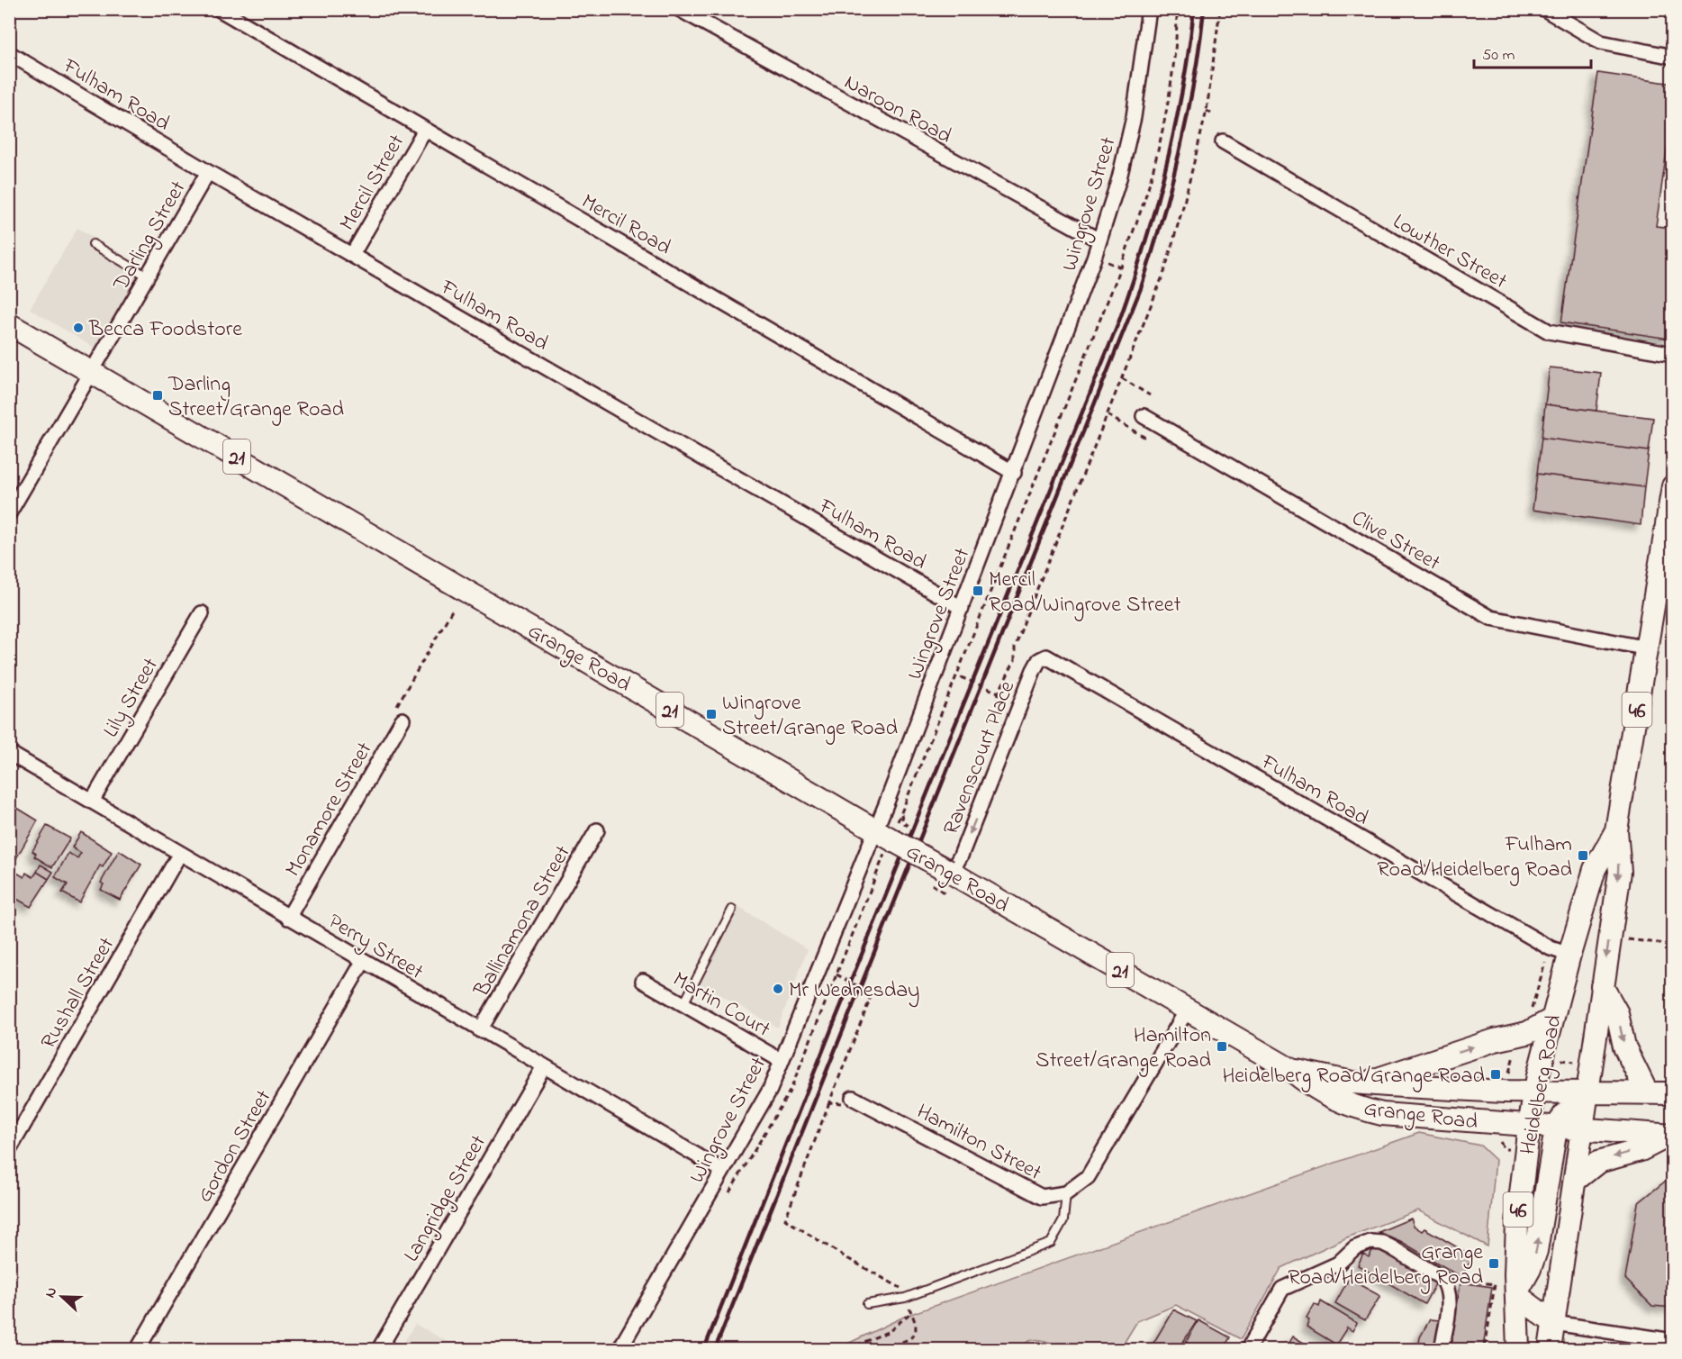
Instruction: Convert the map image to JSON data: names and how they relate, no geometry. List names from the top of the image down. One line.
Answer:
{"streets":{"main road":["21","Grange Road","46","Heidelberg Road"],"street":["Fulham Road","Naroon Road","Mercil Street","Wingrove Street","Mercil Road","Darling Street","Lowther Street","Clive Street","Lily Street","Ravenscourt Place","Monamore Street","Ballinamona Street","Perry Street","Rushall Street","Martin Court","Hamilton Street","Gordon Street","Langridge Street"]},"crossings":[["Fulham Road","Mercil Street"],["Fulham Road","Wingrove Street"],["Fulham Road","Darling Street"],["Fulham Road","Ravenscourt Place"],["Fulham Road","Heidelberg Road"],["Naroon Road","Wingrove Street"],["Mercil Street","Mercil Road"],["Wingrove Street","Mercil Road"],["Wingrove Street","Grange Road"],["Wingrove Street","Perry Street"],["Wingrove Street","Martin Court"],["Darling Street","Grange Road"],["21","Grange Road"],["21","Heidelberg Road"],["Clive Street","Heidelberg Road"],["Grange Road","Ravenscourt Place"],["Grange Road","Heidelberg Road"],["Grange Road","Hamilton Street"],["Lily Street","Perry Street"],["Monamore Street","Perry Street"],["Ballinamona Street","Perry Street"],["Perry Street","Rushall Street"],["Perry Street","Gordon Street"],["Perry Street","Langridge Street"]],"one_way":["Ravenscourt Place"],"places":{"other":["Becca Foodstore","Mr Wednesday"],"transit":["Darling Street/Grange Road","Mercil Road/Wingrove Street","Wingrove Street/Grange Road","Fulham Road/Heidelberg Road","Hamilton Street/Grange Road","Heidelberg Road/Grange Road","Grange Road/Heidelberg Road"]},"scale_bar":"50 m","north":"left"}
